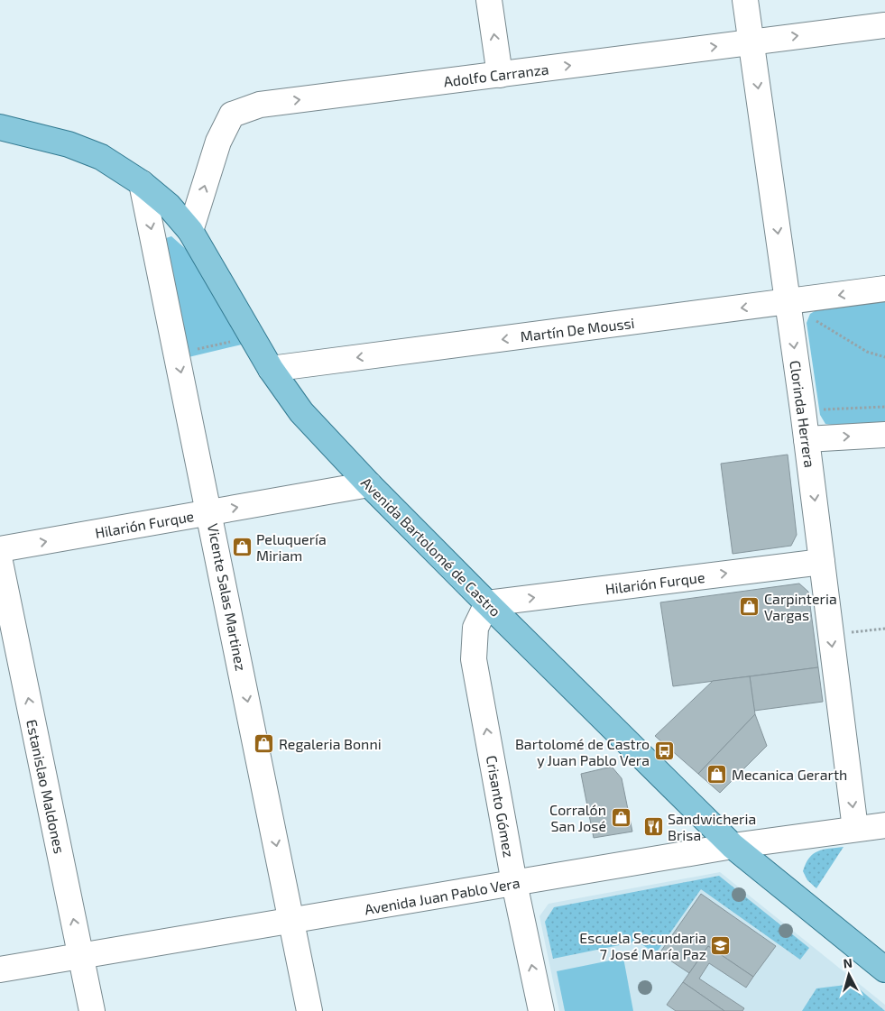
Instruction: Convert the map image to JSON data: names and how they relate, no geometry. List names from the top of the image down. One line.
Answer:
{"streets":{"main road":["Avenida Bartolomé de Castro"],"street":["Adolfo Carranza","Martín De Moussi","Clorinda Herrera","Hilarión Furque","Vicente Salas Martinez","Estanislao Maldones","Crisanto Gómez","Avenida Juan Pablo Vera"]},"crossings":[["Adolfo Carranza","Clorinda Herrera"],["Adolfo Carranza","Avenida Bartolomé de Castro"],["Martín De Moussi","Clorinda Herrera"],["Martín De Moussi","Avenida Bartolomé de Castro"],["Clorinda Herrera","Hilarión Furque"],["Clorinda Herrera","Avenida Juan Pablo Vera"],["Hilarión Furque","Avenida Bartolomé de Castro"],["Hilarión Furque","Vicente Salas Martinez"],["Hilarión Furque","Crisanto Gómez"],["Avenida Bartolomé de Castro","Vicente Salas Martinez"],["Avenida Bartolomé de Castro","Crisanto Gómez"],["Avenida Bartolomé de Castro","Avenida Juan Pablo Vera"],["Vicente Salas Martinez","Avenida Juan Pablo Vera"],["Estanislao Maldones","Avenida Juan Pablo Vera"],["Crisanto Gómez","Avenida Juan Pablo Vera"]],"one_way":["Adolfo Carranza","Martín De Moussi","Clorinda Herrera","Hilarión Furque","Vicente Salas Martinez","Estanislao Maldones","Crisanto Gómez"],"places":{"shop":["Peluquería Miriam","Carpinteria Vargas","Regaleria Bonni","Mecanica Gerarth","Corralón San José"],"bus stop":["Bartolomé de Castro y Juan Pablo Vera"],"restaurant":["Sandwicheria Brisa"],"school or university":["Escuela Secundaria 7 José María Paz"]},"north":"top"}
